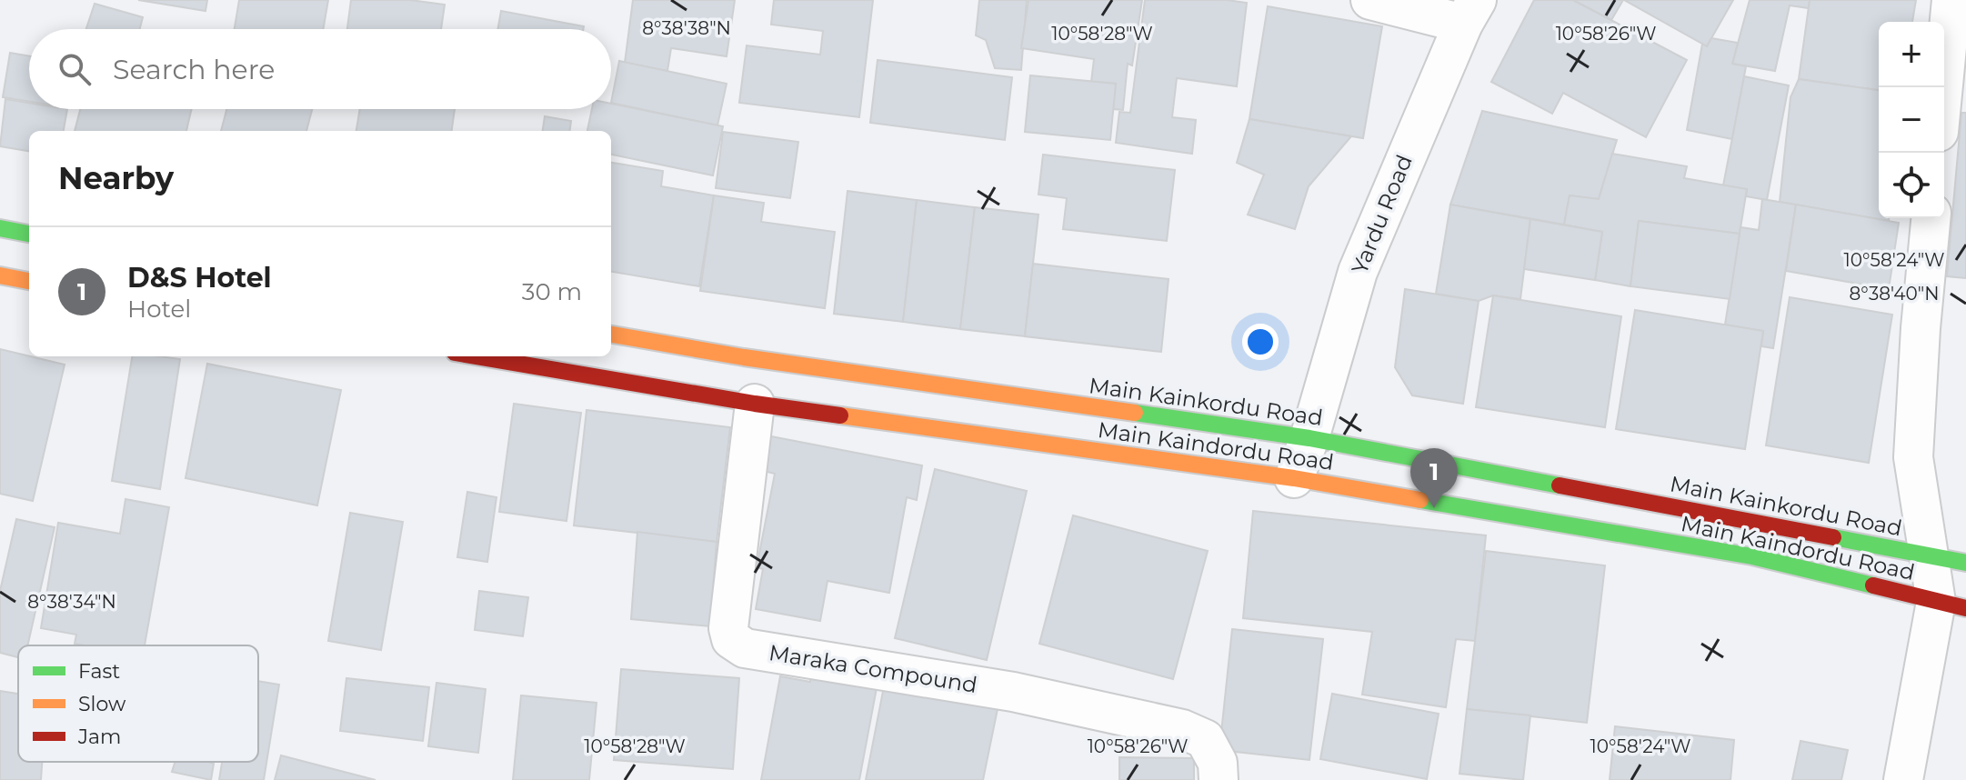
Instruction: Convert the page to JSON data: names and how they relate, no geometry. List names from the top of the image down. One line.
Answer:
{"streets":{"main road":["Main Kainkordu Road","Main Kaindordu Road"],"street":["Yardu Road","Maraka Compound"]},"crossings":[["Yardu Road","Main Kainkordu Road"],["Yardu Road","Main Kaindordu Road"],["Main Kainkordu Road","Main Kaindordu Road"],["Main Kaindordu Road","Maraka Compound"]],"legend":["Fast","Slow","Jam"],"page":{"map_buttons":["+","−"],"search":"Search here","heading":"Nearby","list":[{"mark":"1","name":"D&S Hotel","note":"Hotel","value":"30 m"}],"pins":"1"},"coordinates":["8°38'38\"N","10°58'28\"W","10°58'26\"W","10°58'24\"W","8°38'40\"N","8°38'34\"N"]}
